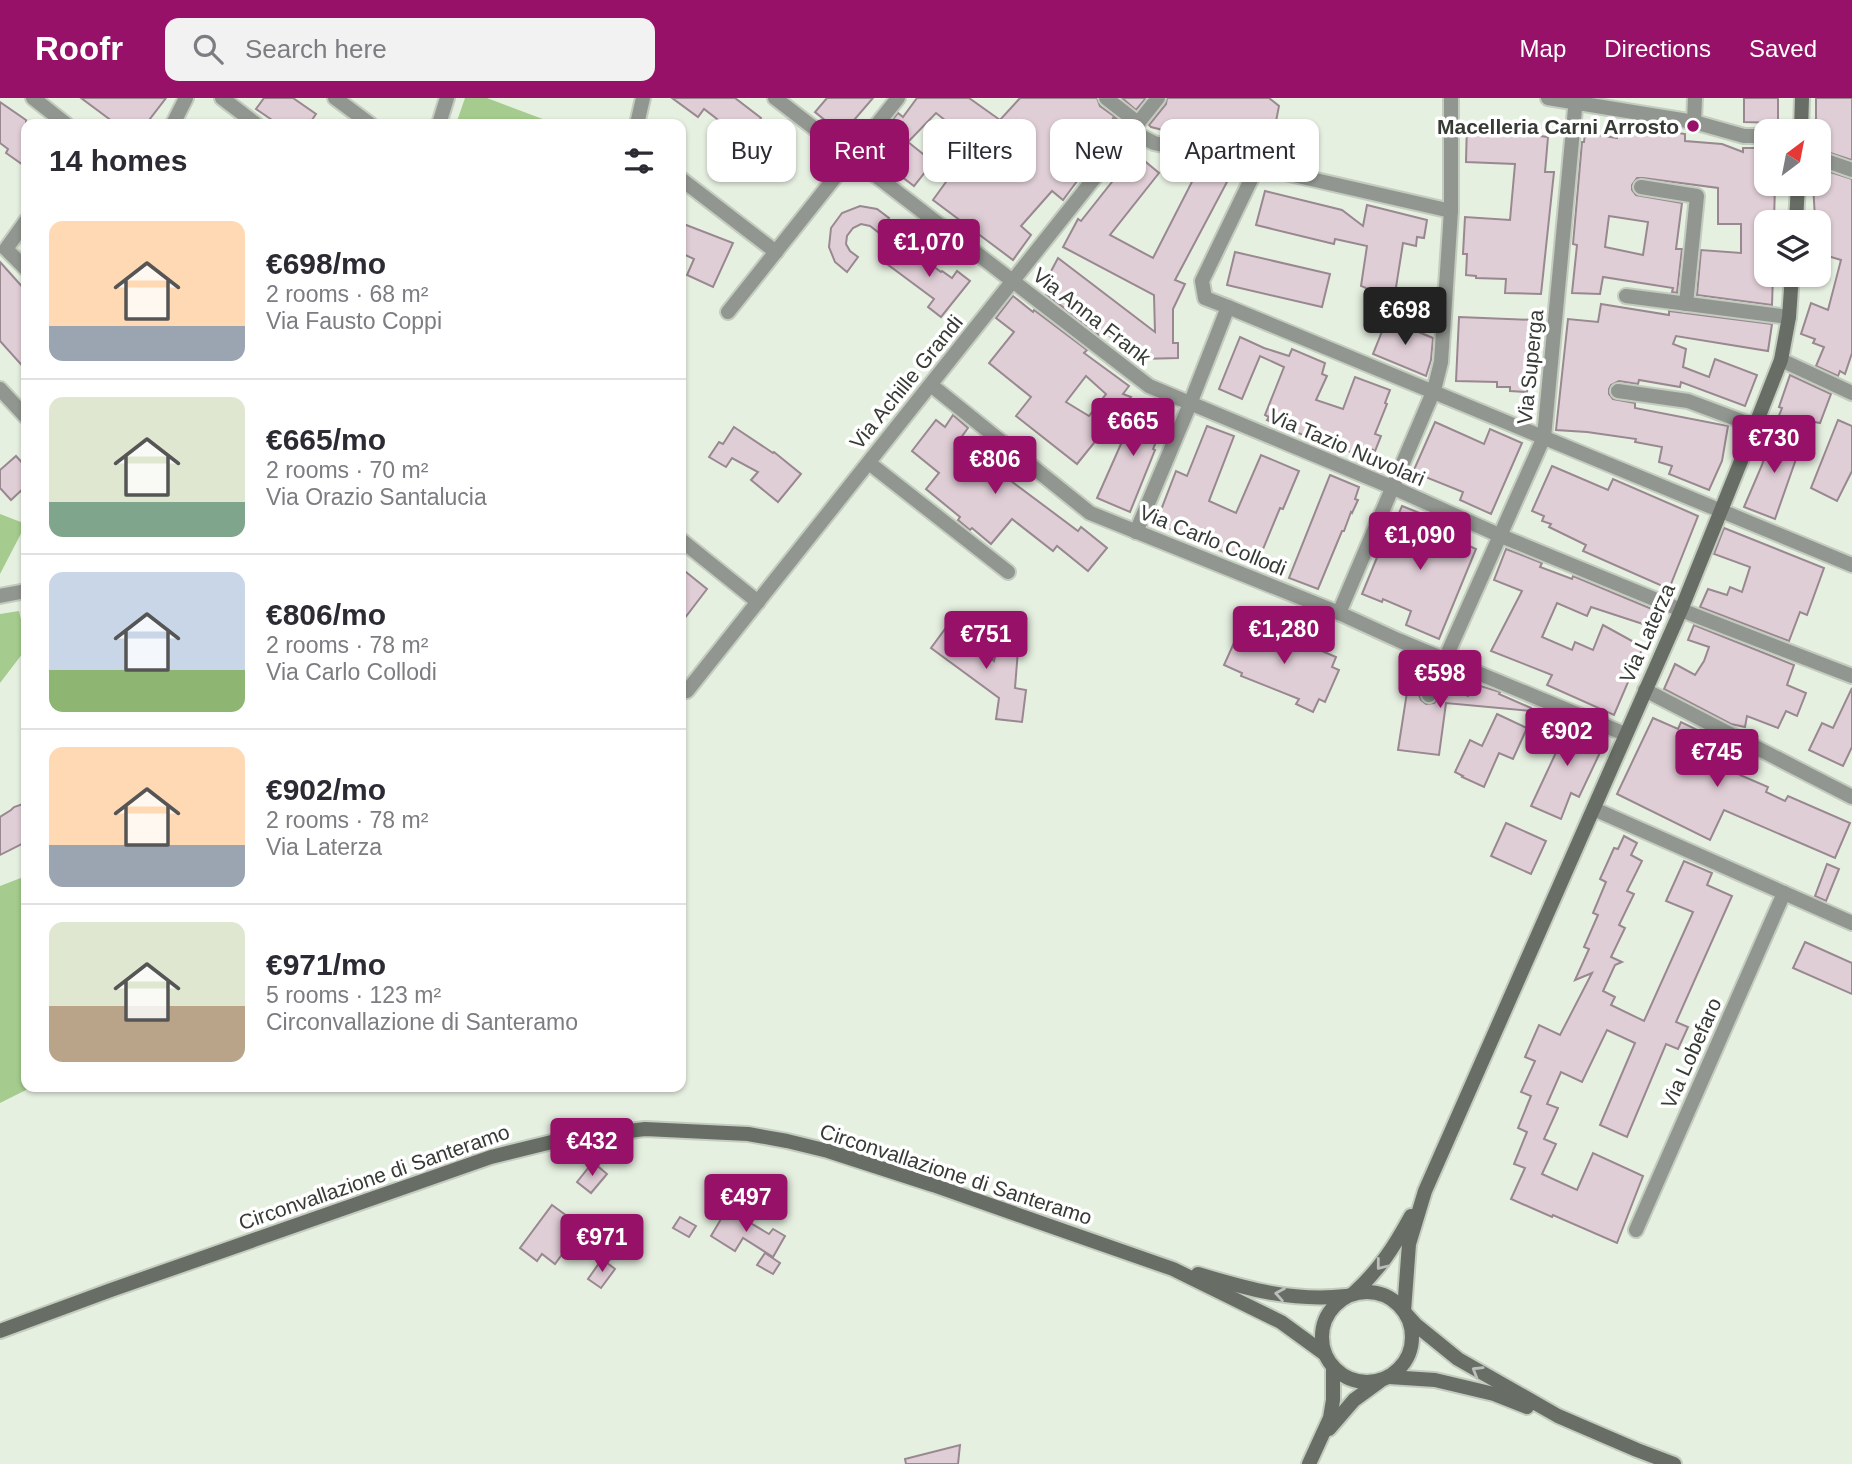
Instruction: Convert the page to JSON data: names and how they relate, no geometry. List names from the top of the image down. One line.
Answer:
{"streets":{"main road":["Via Laterza","Circonvallazione di Santeramo"],"street":["Via Anna Frank","Via Superga","Via Achille Grandi","Via Tazio Nuvolari","Via Carlo Collodi","Via Lobefaro"]},"crossings":[["Via Anna Frank","Via Achille Grandi"],["Via Anna Frank","Via Tazio Nuvolari"],["Via Superga","Via Tazio Nuvolari"],["Via Superga","Via Carlo Collodi"],["Via Achille Grandi","Via Carlo Collodi"],["Via Tazio Nuvolari","Via Laterza"],["Via Carlo Collodi","Via Laterza"]],"places":["Macelleria Carni Arrosto"],"north":"top right","page":{"header":"Roofr","search":"Search here","nav":["Map","Directions","Saved"],"chip":["Buy","Rent","Filters","New","Apartment"],"heading":"14 homes","list":[{"name":"€698/mo","note":"2 rooms · 68 m² · Via Fausto Coppi"},{"name":"€665/mo","note":"2 rooms · 70 m² · Via Orazio Santalucia"},{"name":"€806/mo","note":"2 rooms · 78 m² · Via Carlo Collodi"},{"name":"€902/mo","note":"2 rooms · 78 m² · Via Laterza"},{"name":"€971/mo","note":"5 rooms · 123 m² · Circonvallazione di Santeramo"}],"price":["€1,070","€698","€665","€730","€806","€1,090","€1,280","€751","€598","€902","€745","€432","€497","€971"]}}
